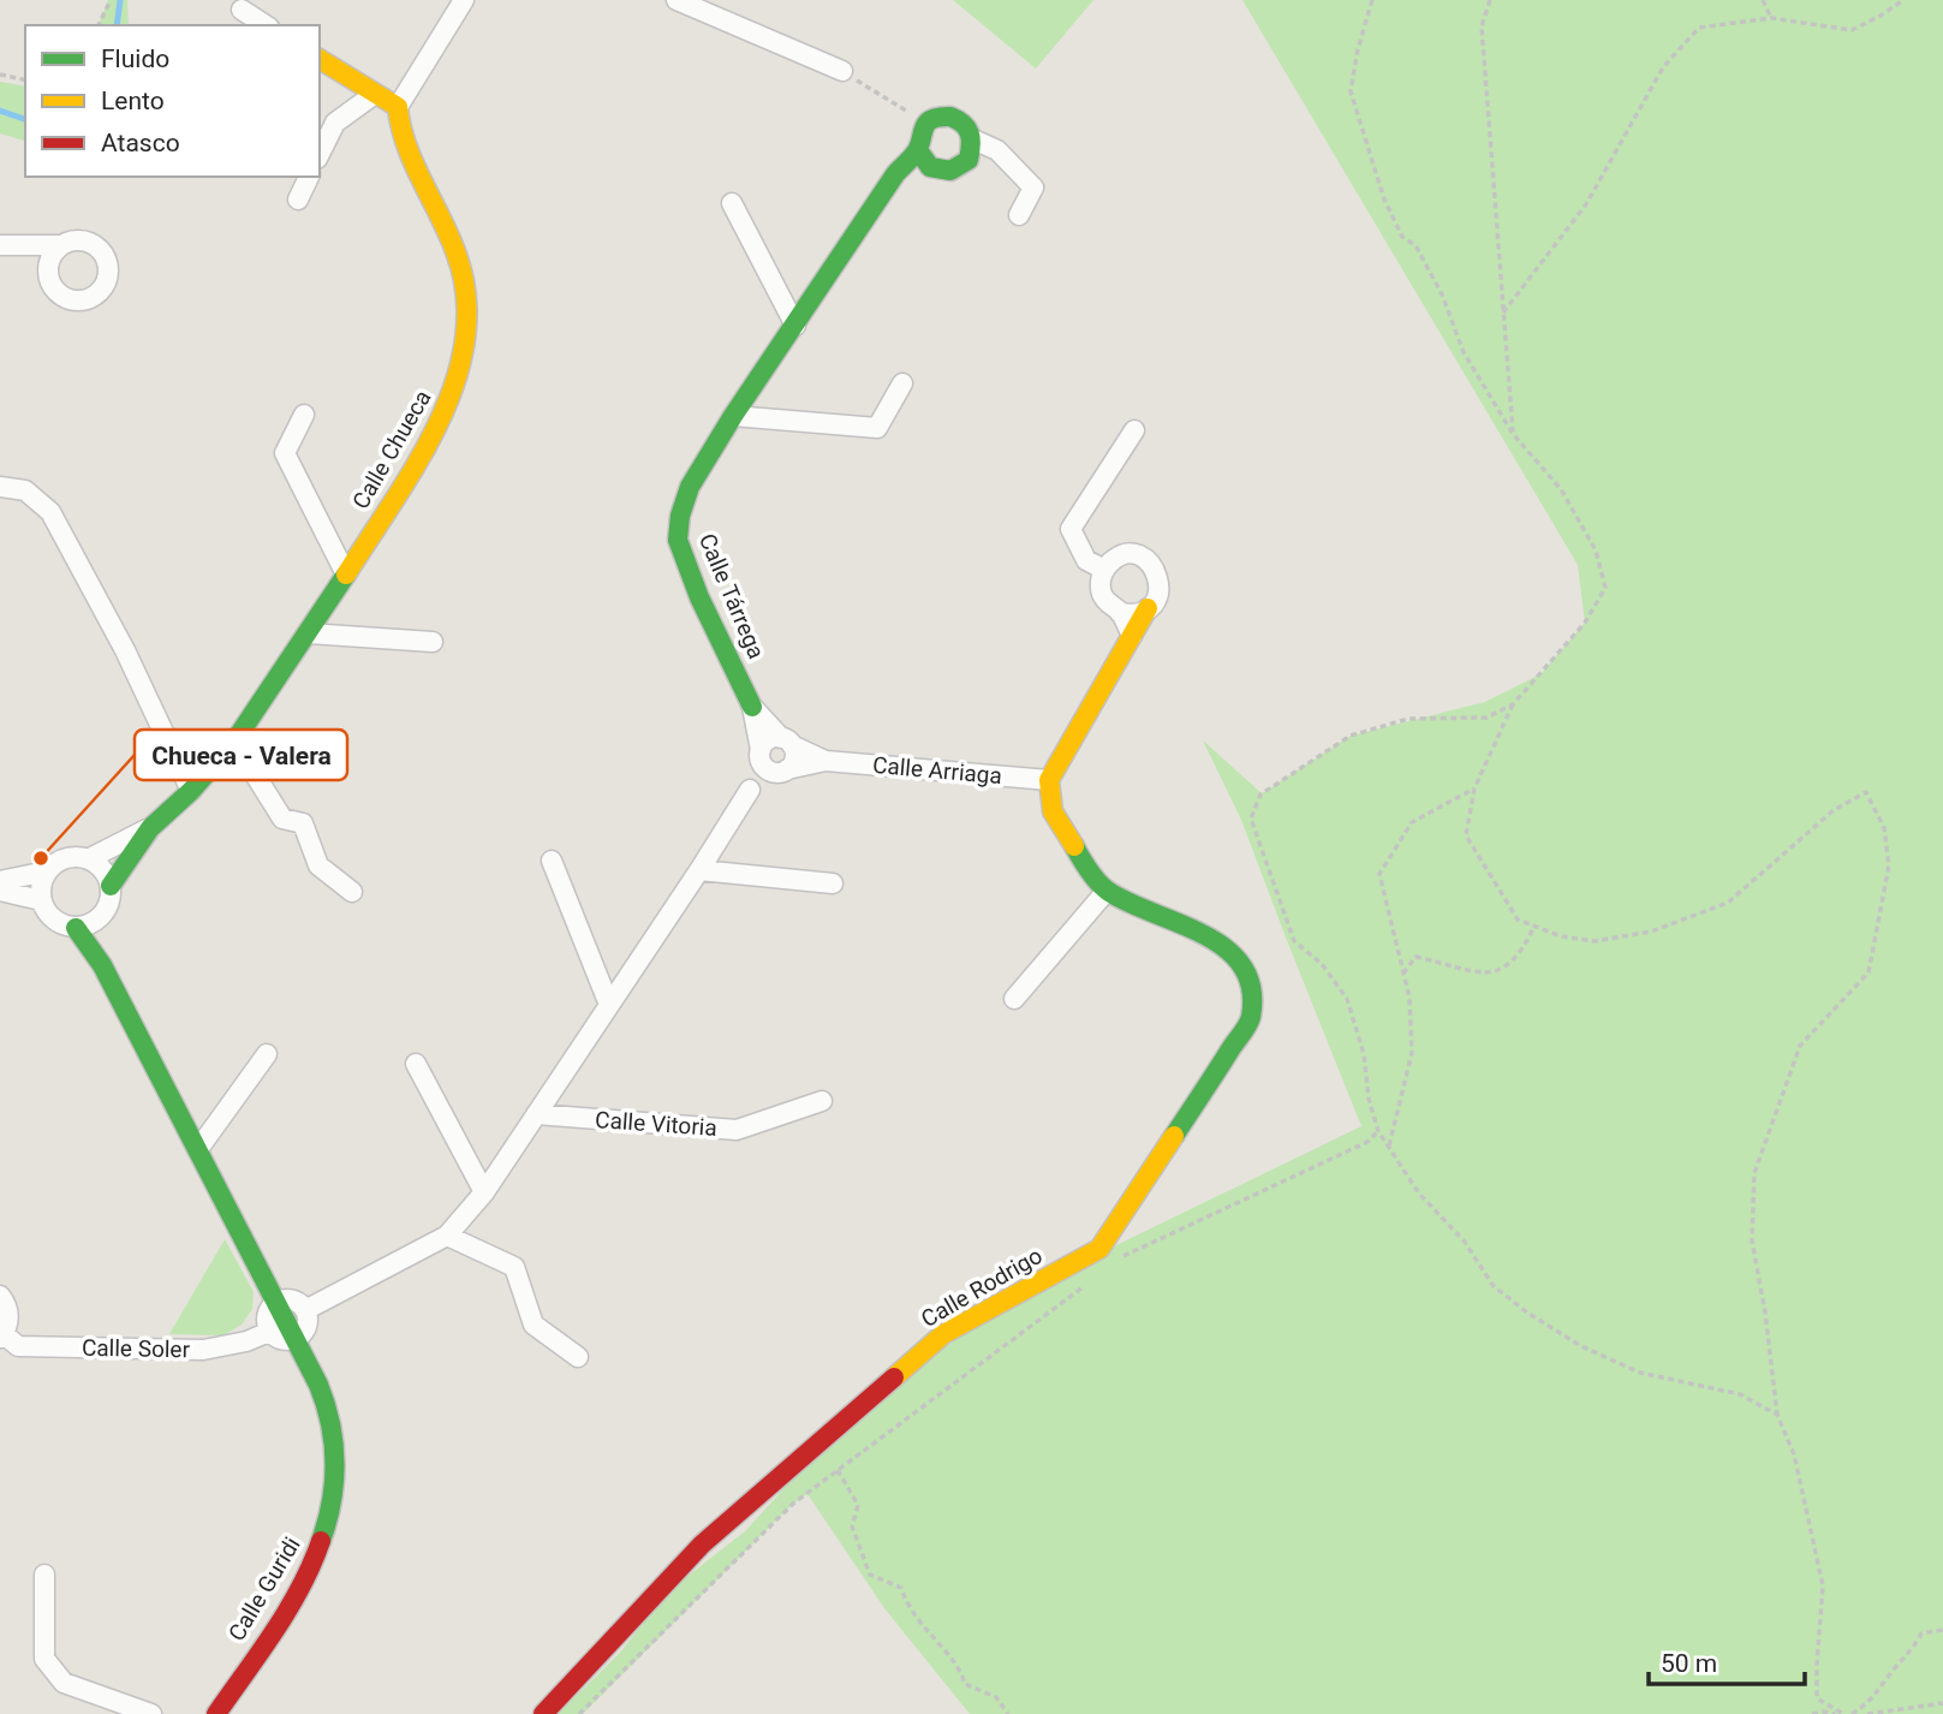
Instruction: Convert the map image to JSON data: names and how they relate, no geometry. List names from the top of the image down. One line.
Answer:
{"streets":{"street":["Calle Chueca","Calle Tárrega","Calle Arriaga","Calle Vitoria","Calle Rodrigo","Calle Soler","Calle Guridi"]},"crossings":[["Calle Chueca","Calle Guridi"],["Calle Tárrega","Calle Arriaga"],["Calle Arriaga","Calle Rodrigo"]],"places":["Chueca - Valera"],"legend":["Fluido","Lento","Atasco"],"scale_bar":"50 m"}
